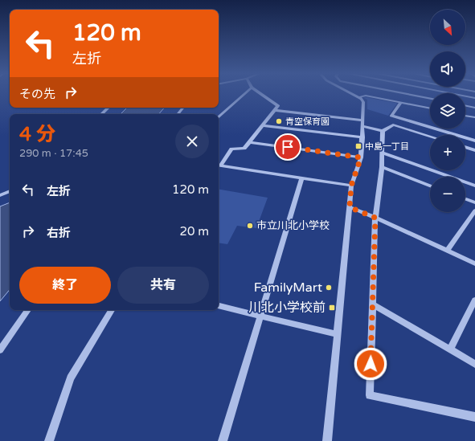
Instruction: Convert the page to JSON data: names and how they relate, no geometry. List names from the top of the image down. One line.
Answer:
{"places":{"other":["青空保育園","市立川北小学校","FamilyMart"],"transit":["中島一丁目","川北小学校前"]},"north":"bottom right","page":{"map_buttons":["+","−"],"turn":["120 m","左折"],"then":"その先","heading":["4 分","290 m · 17:45"],"list":[{"name":"左折","value":"120 m"},{"name":"右折","value":"20 m"}],"buttons":["終了","共有"]}}
